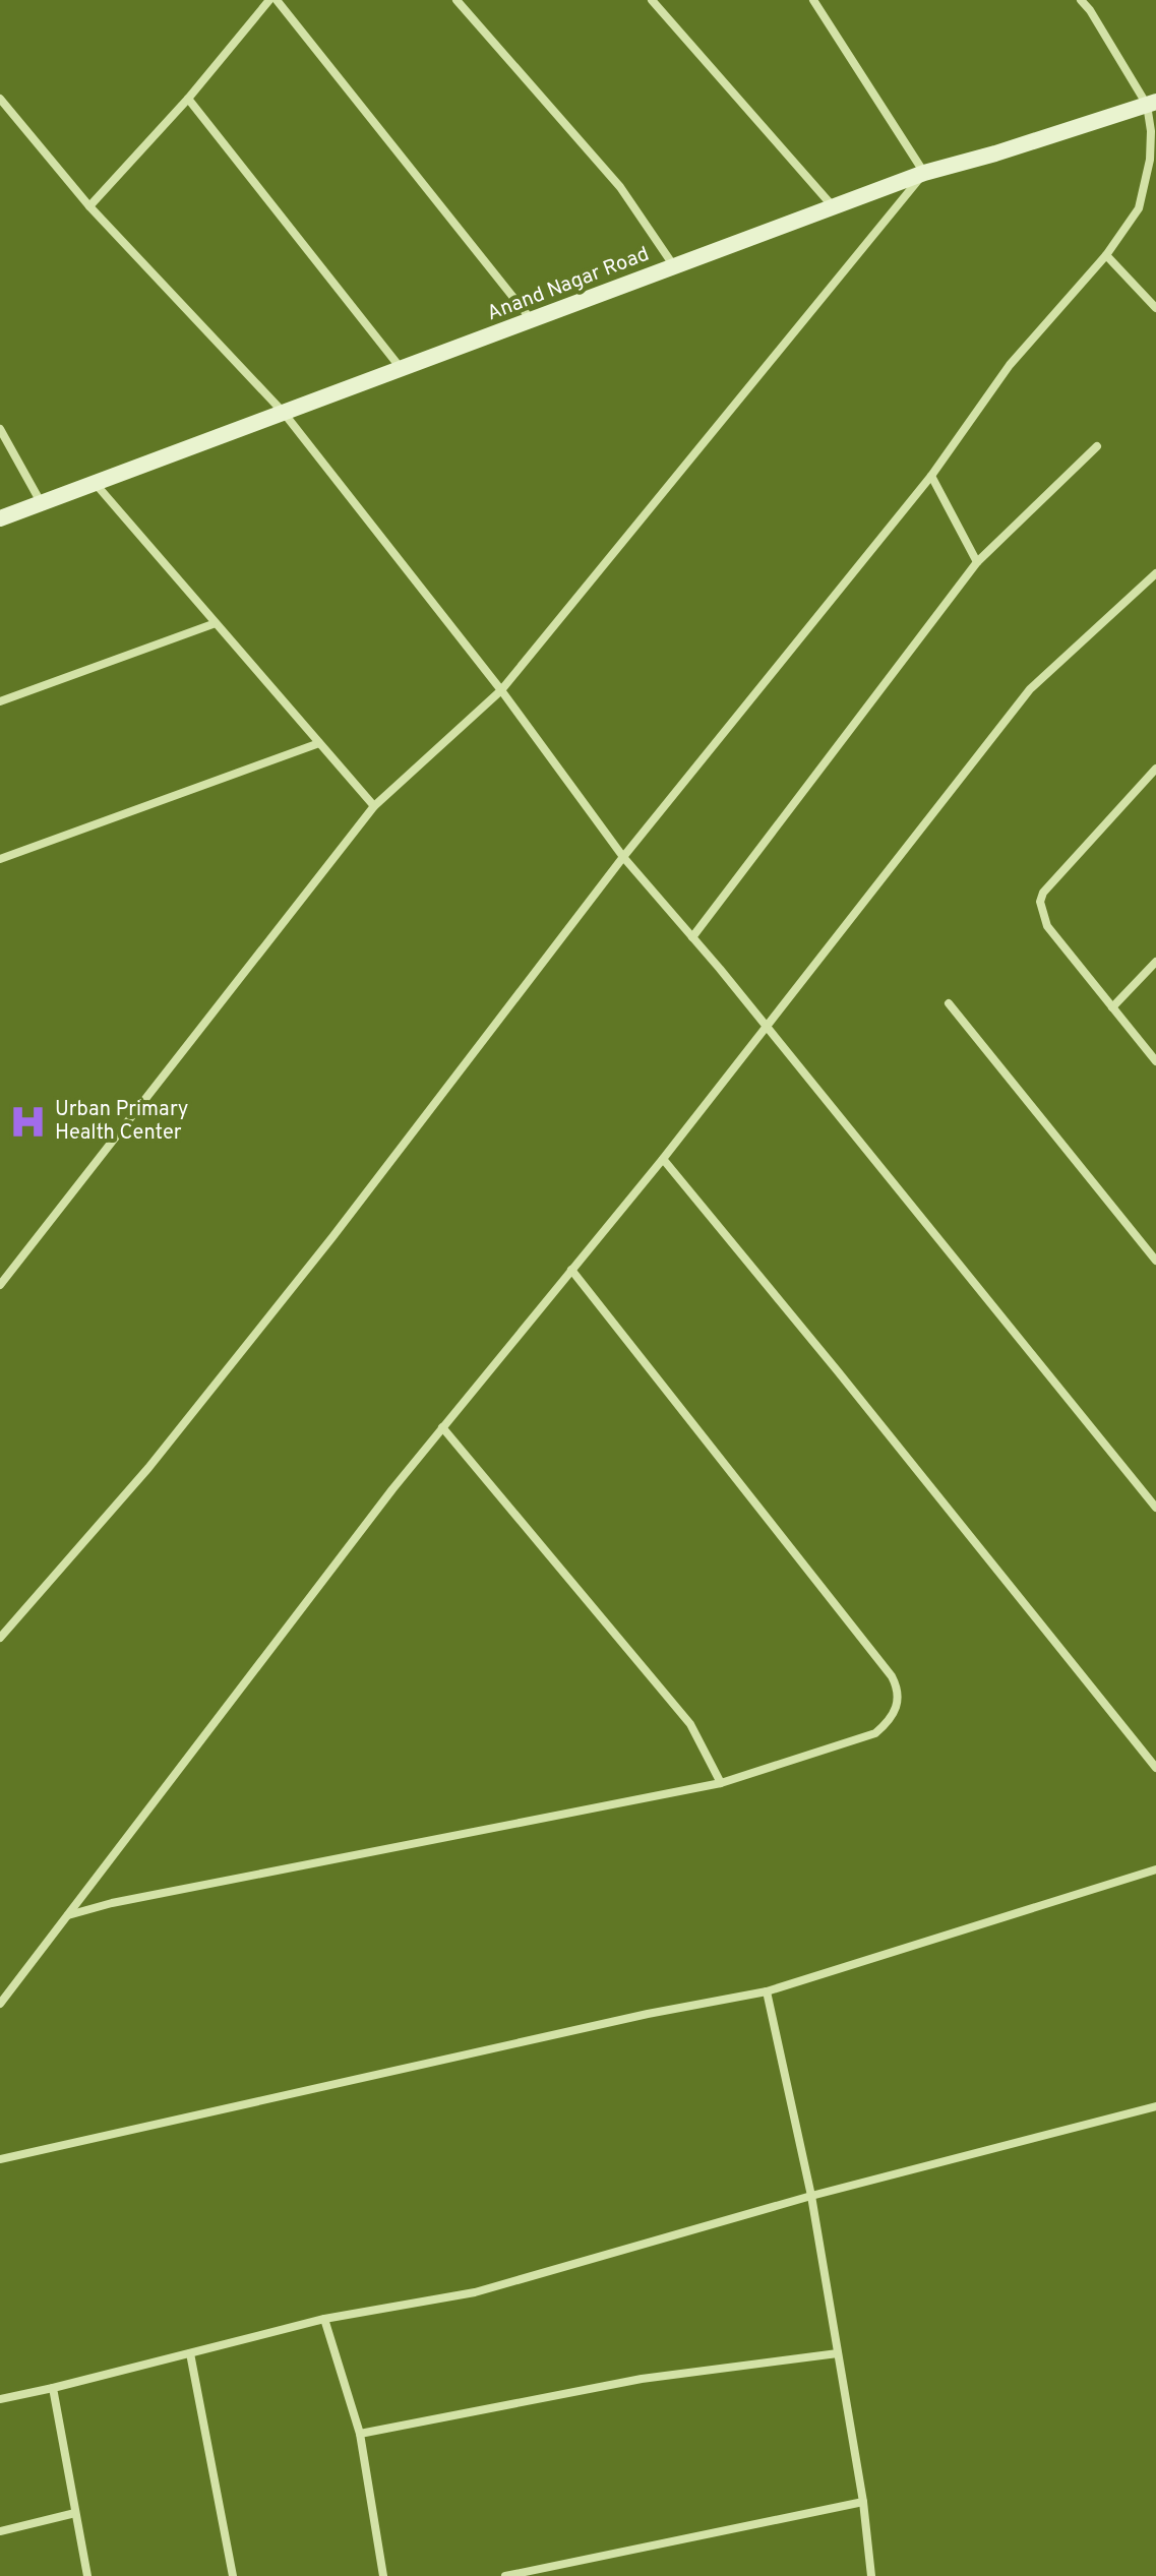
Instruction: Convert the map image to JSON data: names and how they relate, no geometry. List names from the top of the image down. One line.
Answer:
{"streets":{"street":["Anand Nagar Road"]},"places":{"hospital":["Urban Primary Health Center"]}}
